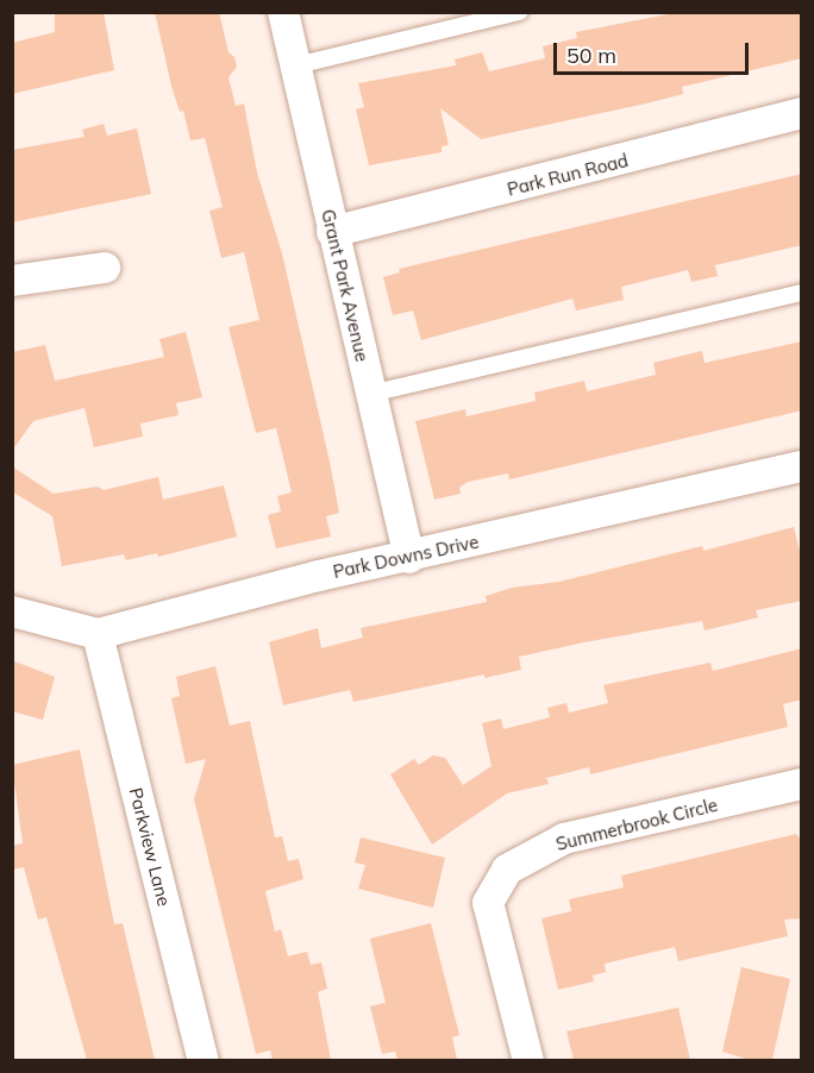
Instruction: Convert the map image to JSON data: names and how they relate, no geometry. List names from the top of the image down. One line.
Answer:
{"streets":{"street":["Park Run Road","Grant Park Avenue","Park Downs Drive","Summerbrook Circle","Parkview Lane"]},"crossings":[["Park Run Road","Grant Park Avenue"],["Grant Park Avenue","Park Downs Drive"],["Park Downs Drive","Parkview Lane"]],"scale_bar":"50 m"}
